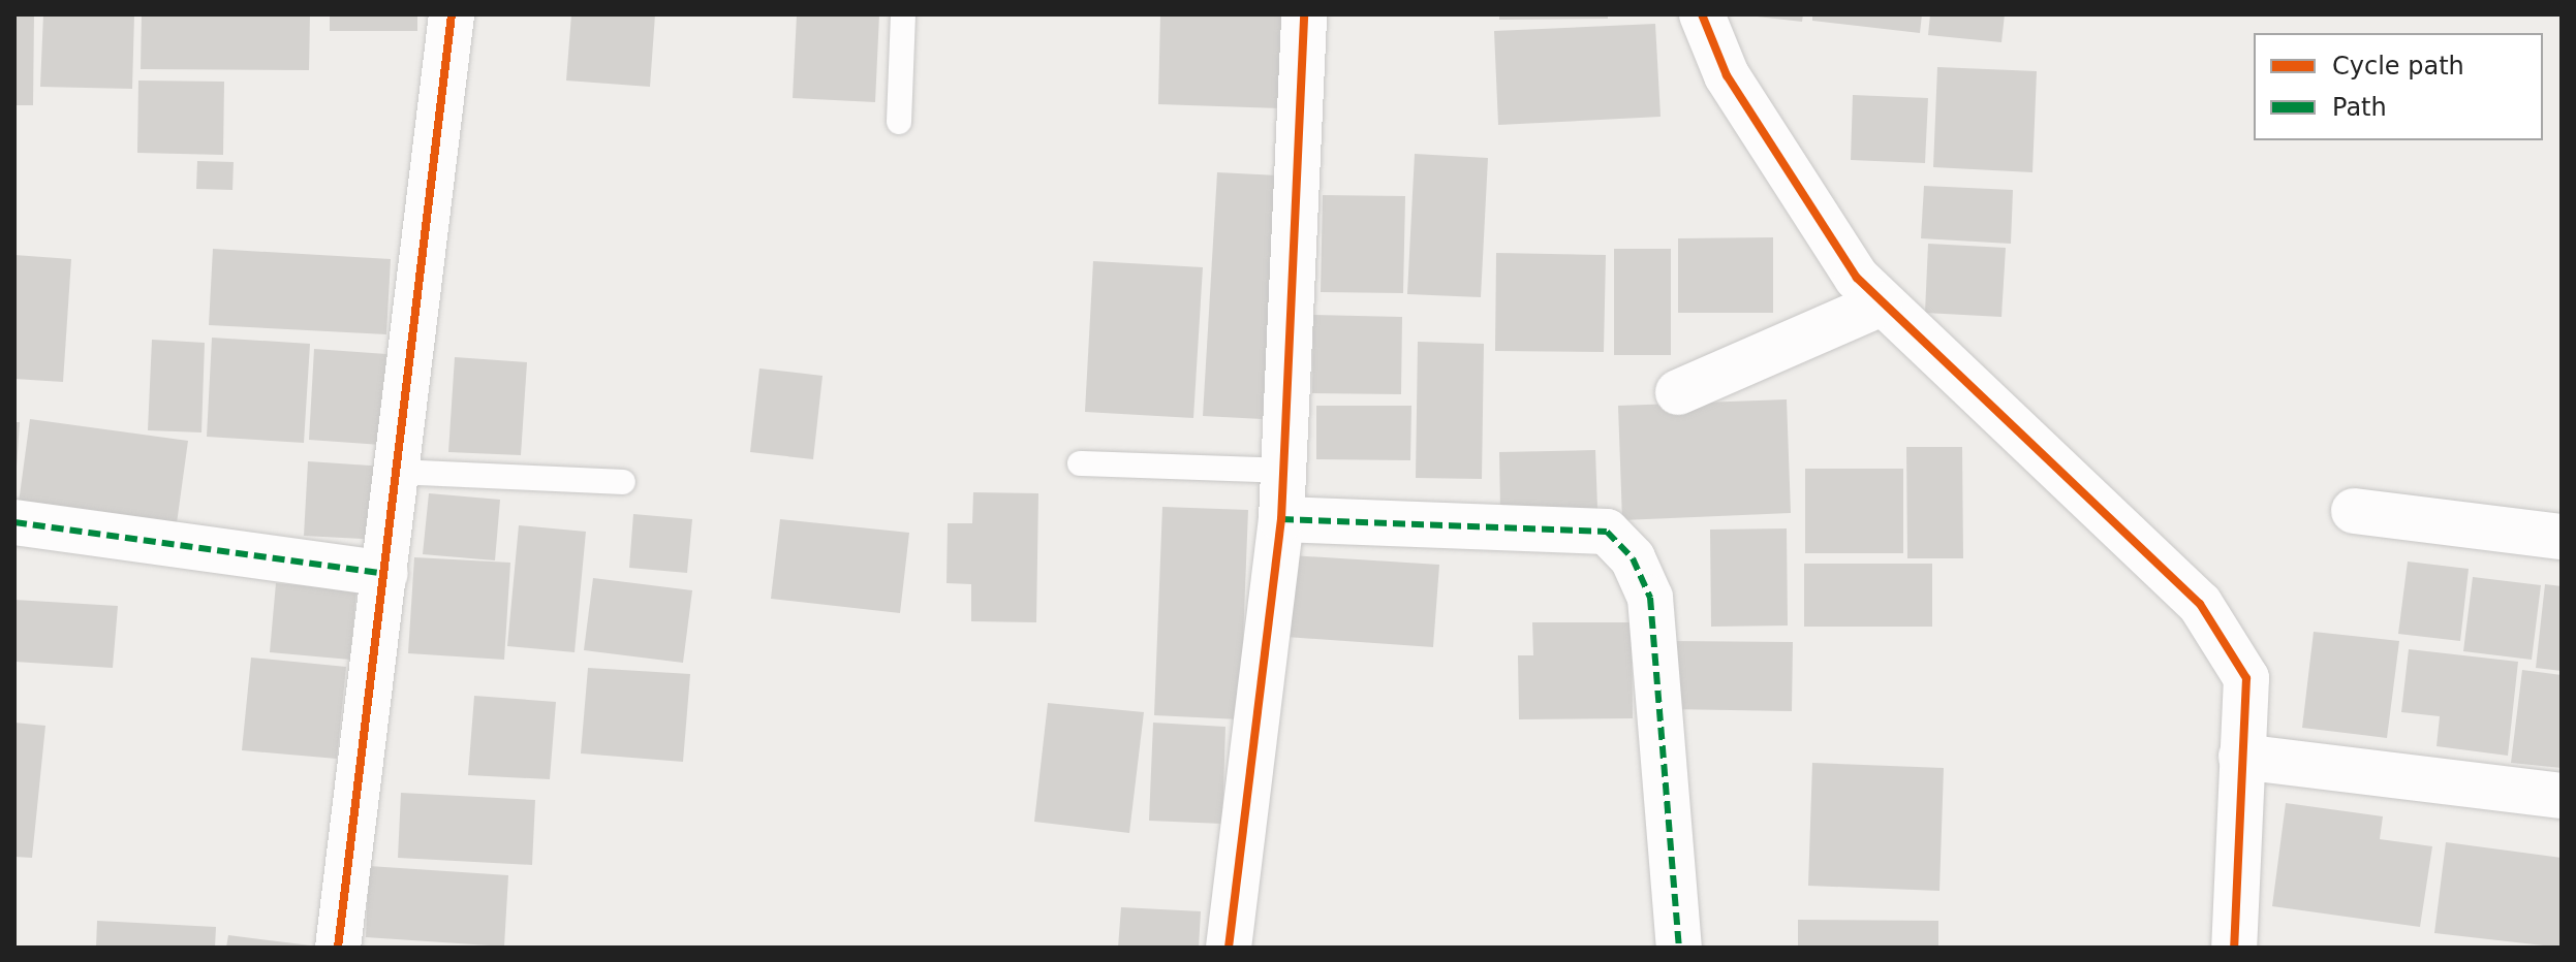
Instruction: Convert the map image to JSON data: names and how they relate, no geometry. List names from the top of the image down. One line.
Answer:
{"legend":["Cycle path","Path"]}
